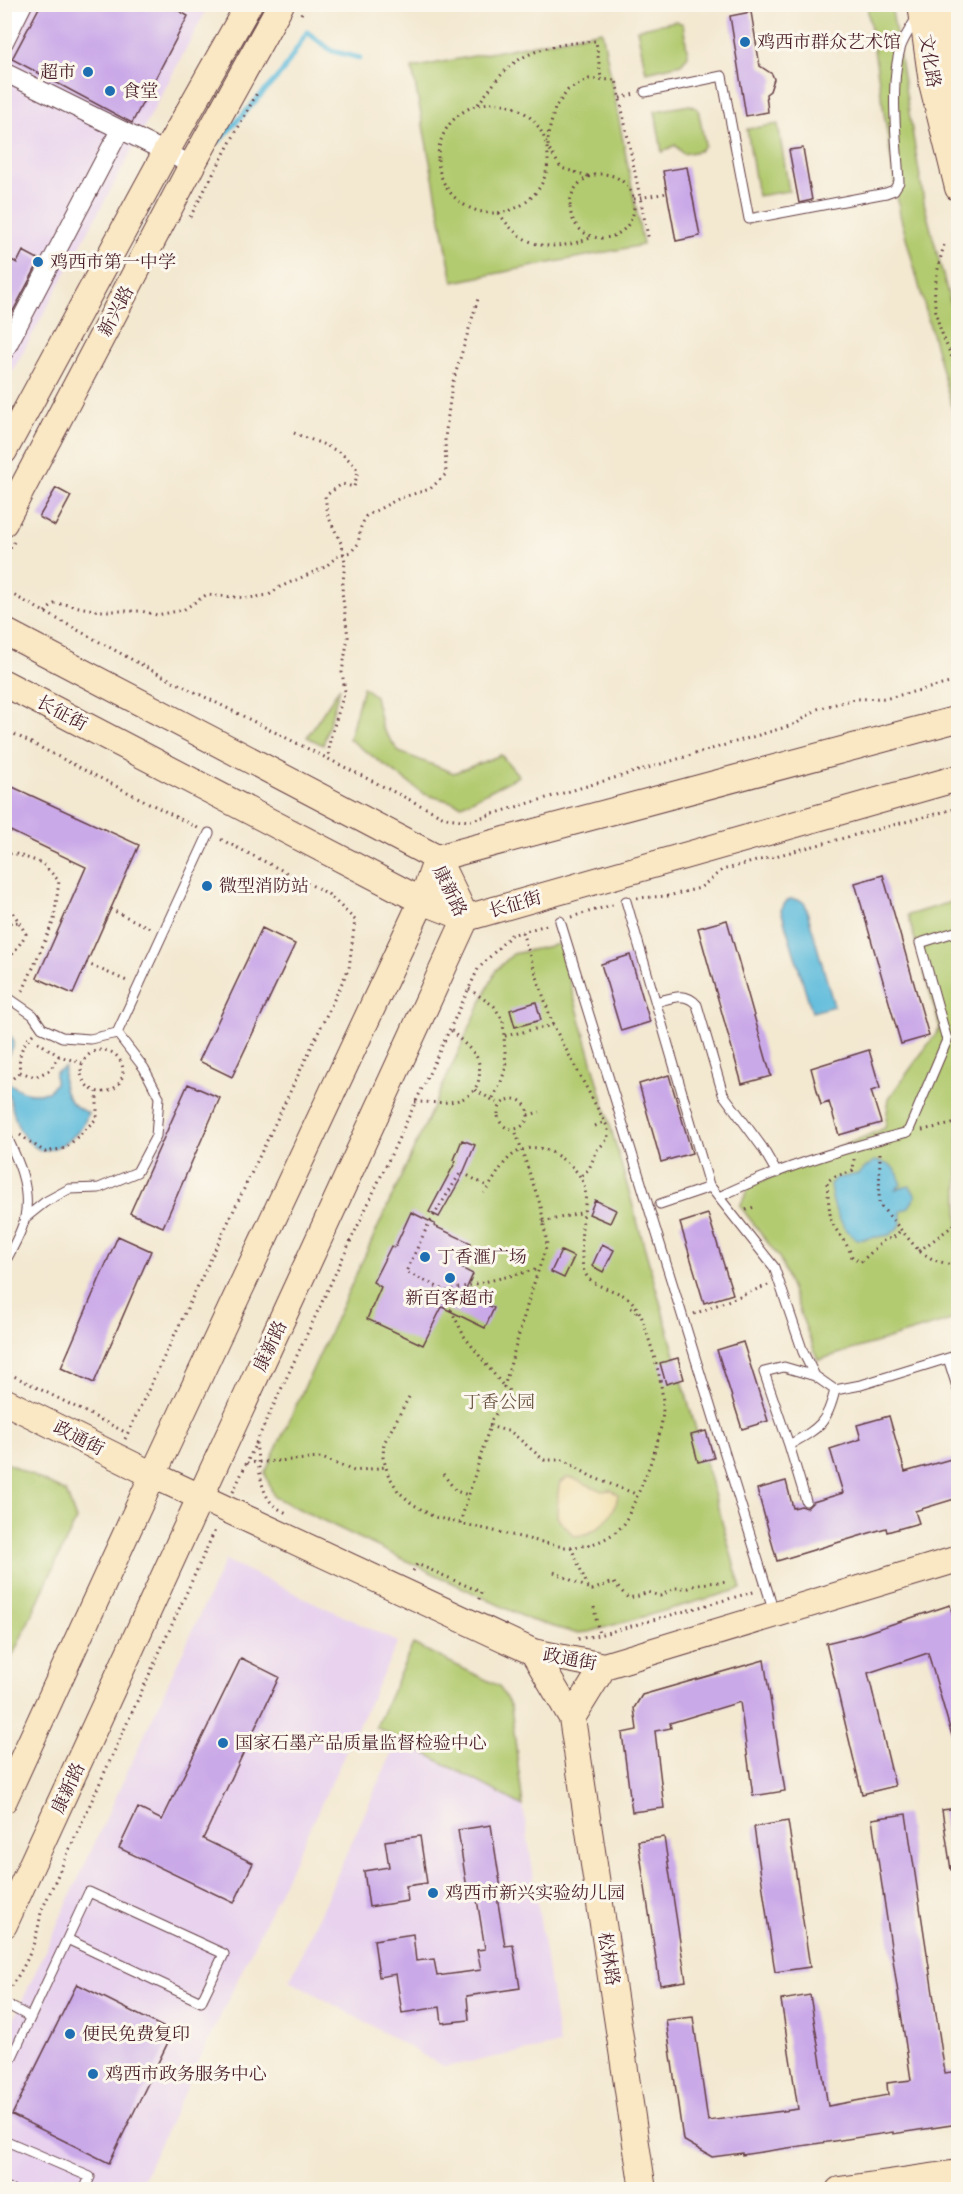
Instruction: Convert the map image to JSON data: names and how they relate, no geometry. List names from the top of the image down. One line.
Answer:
{"streets":{"main road":["文化路","新兴路","长征街","康新路","政通街","松林路"]},"crossings":[["长征街","康新路"],["康新路","政通街"]],"parks":["丁香公园"],"places":["鸡西市群众艺术馆","超市","食堂","鸡西市第一中学","微型消防站","丁香滙广场","新百客超市","国家石墨产品质量监督检验中心","鸡西市新兴实验幼儿园","便民免费复印","鸡西市政务服务中心"]}
